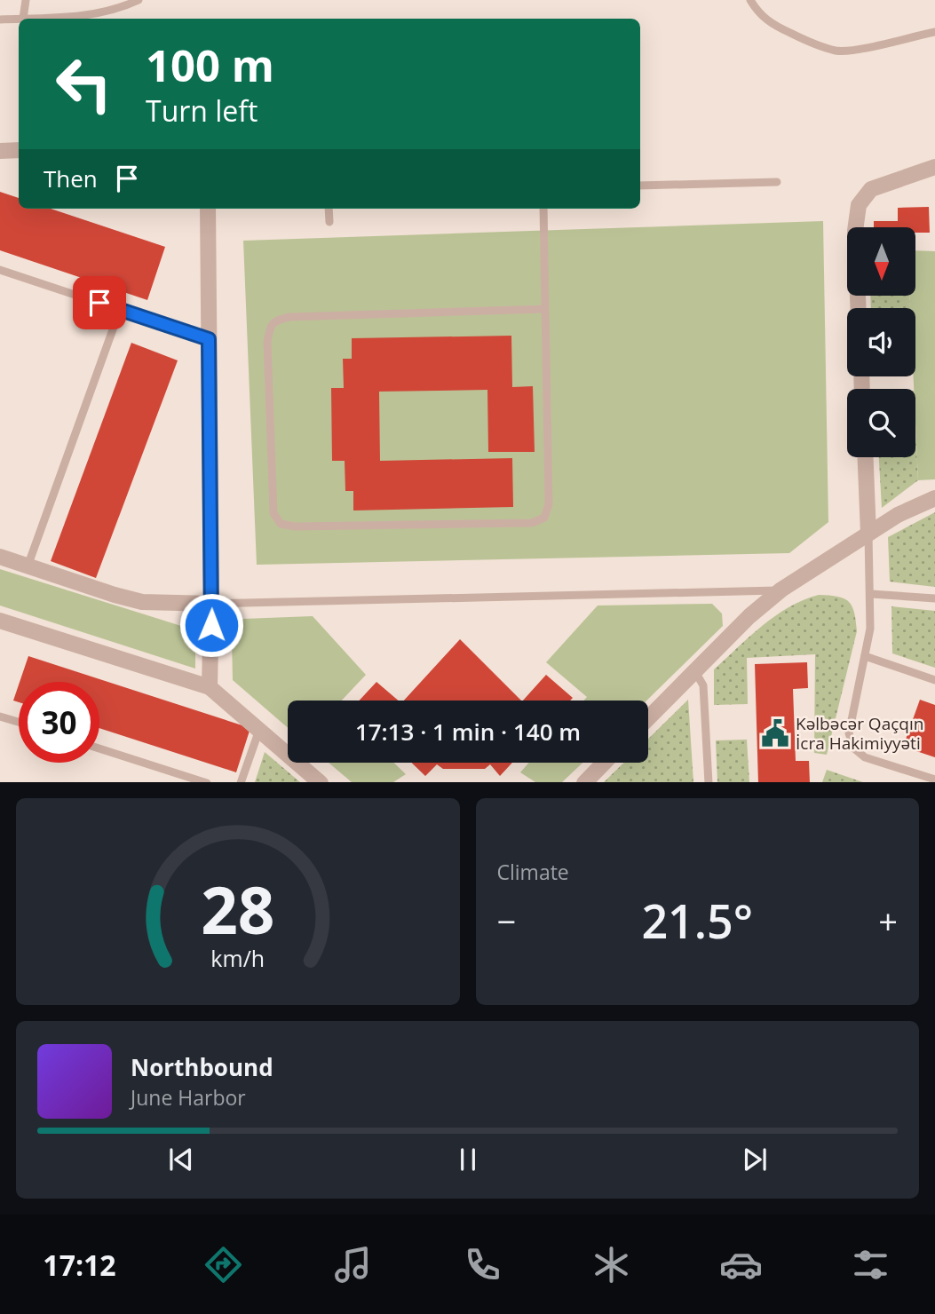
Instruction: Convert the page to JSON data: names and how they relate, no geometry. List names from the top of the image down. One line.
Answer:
{"places":{"public building":["Kəlbəcər Qaçqın İcra Hakimiyyəti"]},"north":"bottom","page":{"turn":["100 m","Turn left"],"then":"Then","limit":"30","trip":"17:13 · 1 min · 140 m","tile":"Climate","heat":["−","21.5°","+"],"song":["Northbound","June Harbor"],"tabs":"17:12","gauge":["28","km/h"]}}
